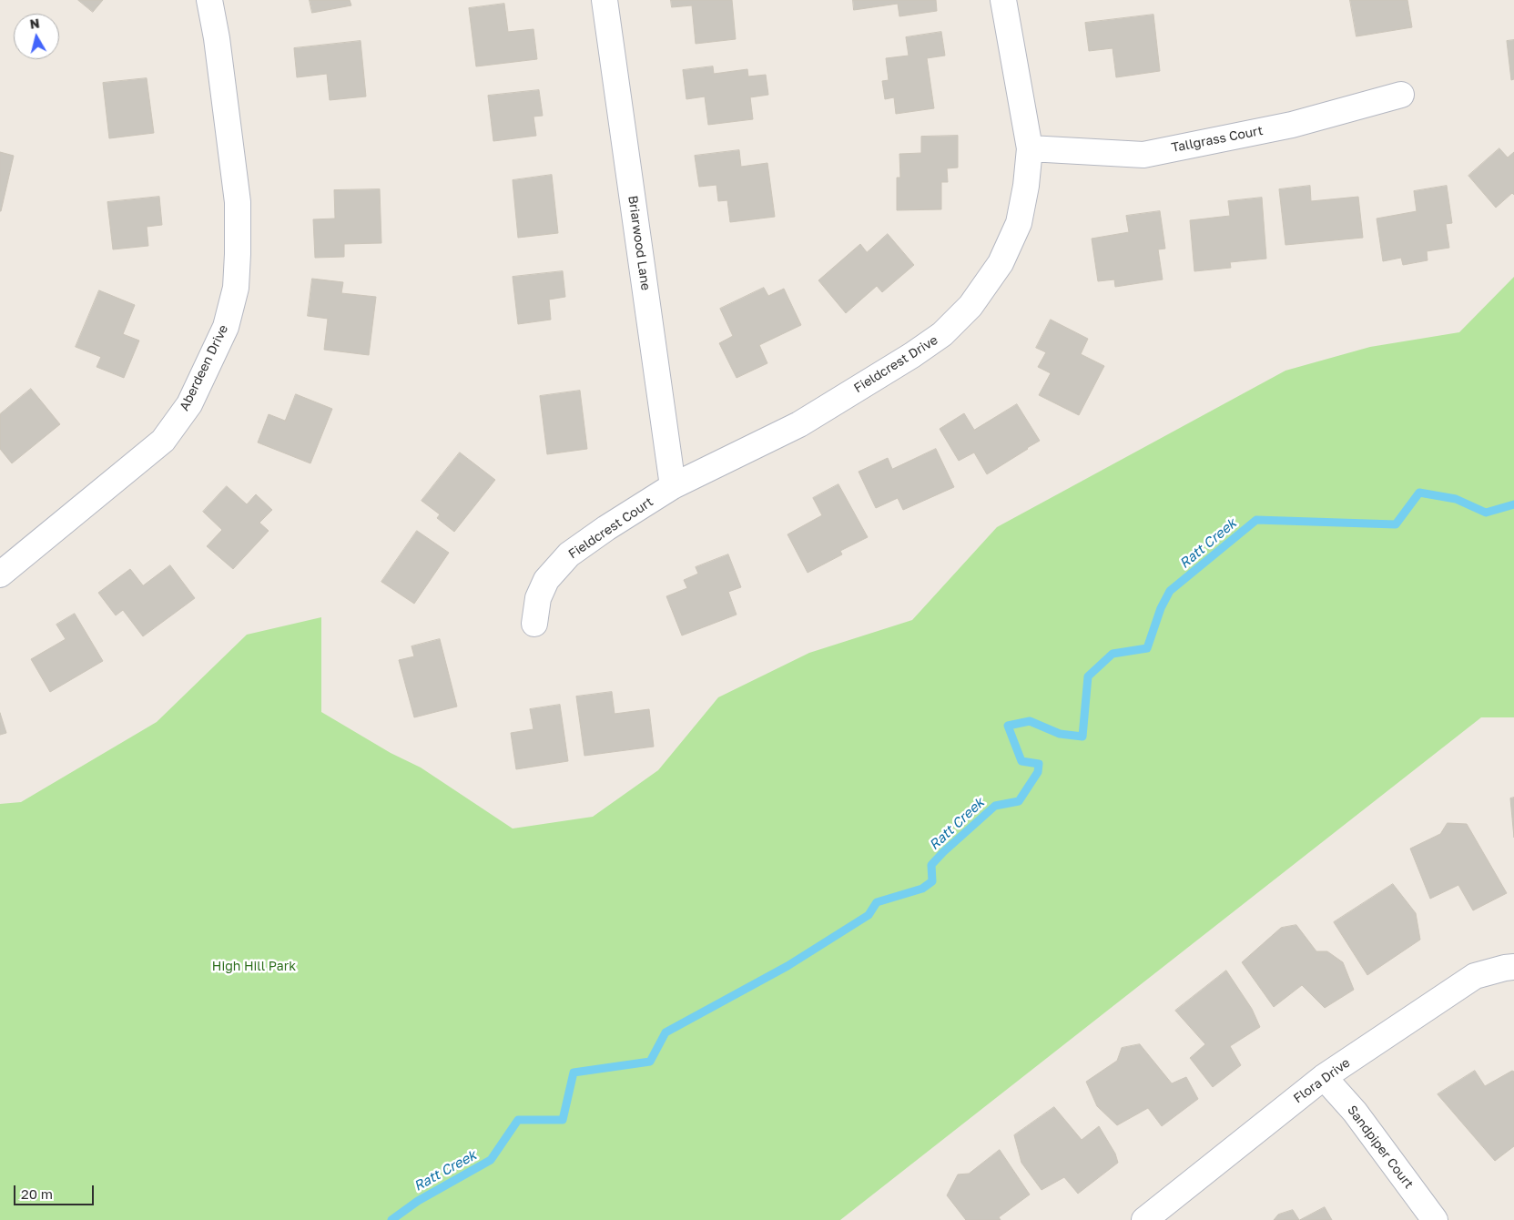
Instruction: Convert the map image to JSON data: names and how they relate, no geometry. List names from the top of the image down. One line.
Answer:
{"streets":{"street":["Tallgrass Court","Briarwood Lane","Fieldcrest Drive","Aberdeen Drive","Fieldcrest Court","Flora Drive","Sandpiper Court"]},"crossings":[["Tallgrass Court","Fieldcrest Drive"],["Briarwood Lane","Fieldcrest Drive"],["Briarwood Lane","Fieldcrest Court"],["Fieldcrest Drive","Fieldcrest Court"],["Flora Drive","Sandpiper Court"]],"water":["Ratt Creek"],"parks":["High Hill Park"],"scale_bar":"20 m","north":"top"}
